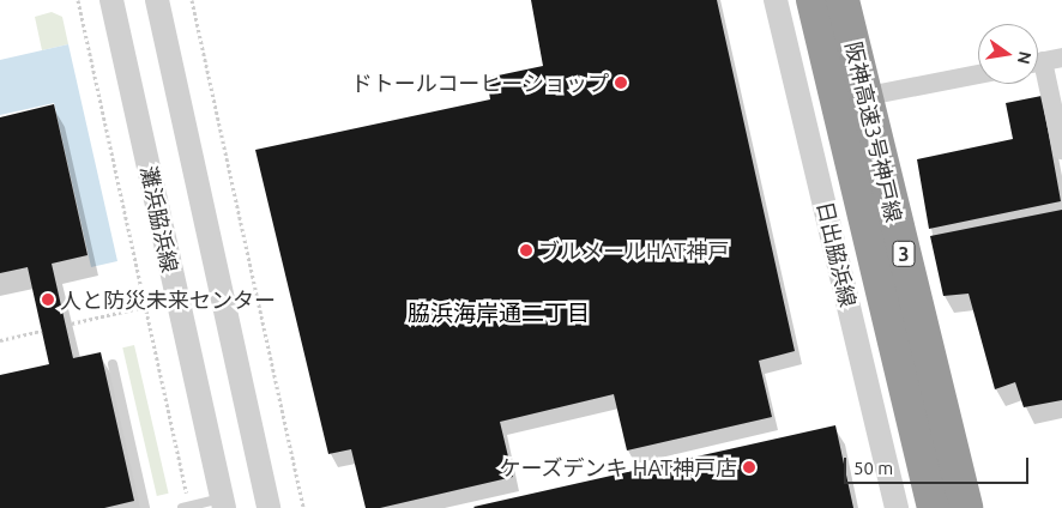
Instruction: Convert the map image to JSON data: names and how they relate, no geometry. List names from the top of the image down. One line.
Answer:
{"streets":{"highway":["阪神高速3号神戸線","3"],"street":["灘浜脇浜線","日出脇浜線"]},"districts":["脇浜海岸通二丁目"],"places":["ドトールコーヒーショップ","ブルメールHAT神戸","人と防災未来センター","ケーズデンキ HAT神戸店"],"scale_bar":"50 m","north":"right"}
